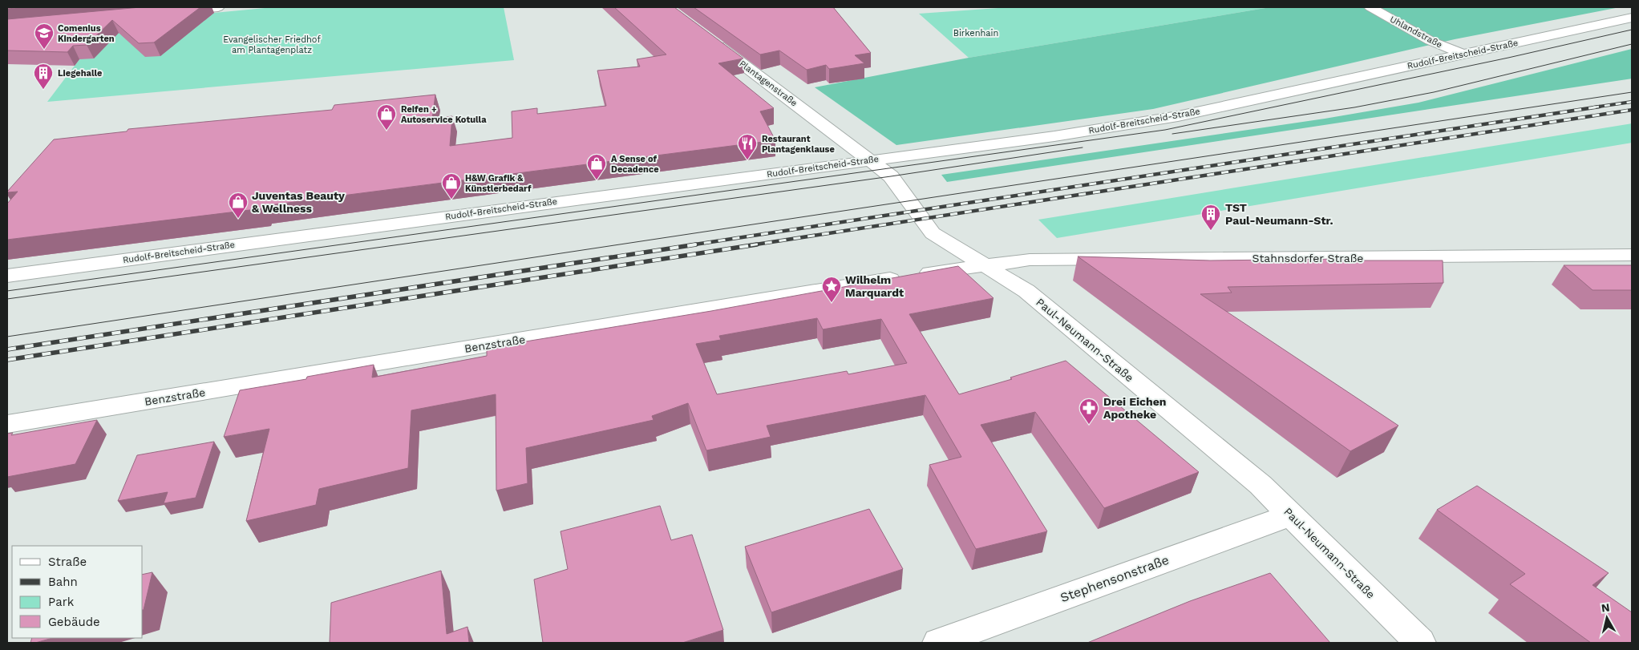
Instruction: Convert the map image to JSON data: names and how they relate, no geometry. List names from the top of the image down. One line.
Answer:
{"streets":{"street":["Uhlandstraße","Rudolf-Breitscheid-Straße","Plantagenstraße","Stahnsdorfer Straße","Paul-Neumann-Straße","Benzstraße","Stephensonstraße"]},"crossings":[["Uhlandstraße","Rudolf-Breitscheid-Straße"],["Rudolf-Breitscheid-Straße","Plantagenstraße"],["Rudolf-Breitscheid-Straße","Paul-Neumann-Straße"],["Plantagenstraße","Paul-Neumann-Straße"],["Stahnsdorfer Straße","Paul-Neumann-Straße"],["Stahnsdorfer Straße","Benzstraße"],["Paul-Neumann-Straße","Benzstraße"],["Paul-Neumann-Straße","Stephensonstraße"]],"parks":["Birkenhain","Evangelischer Friedhof am Plantagenplatz"],"places":{"school or university":["Comenius Kindergarten"],"building":["Liegehalle","TST Paul-Neumann-Str."],"shop":["Reifen + Autoservice Kotulla","A Sense of Decadence","H&W Grafik & Künstlerbedarf","Juventas Beauty & Wellness"],"restaurant":["Restaurant Plantagenklause"],"place":["Wilhelm Marquardt"],"pharmacy":["Drei Eichen Apotheke"]},"legend":["Straße","Bahn","Park","Gebäude"],"north":"top"}
